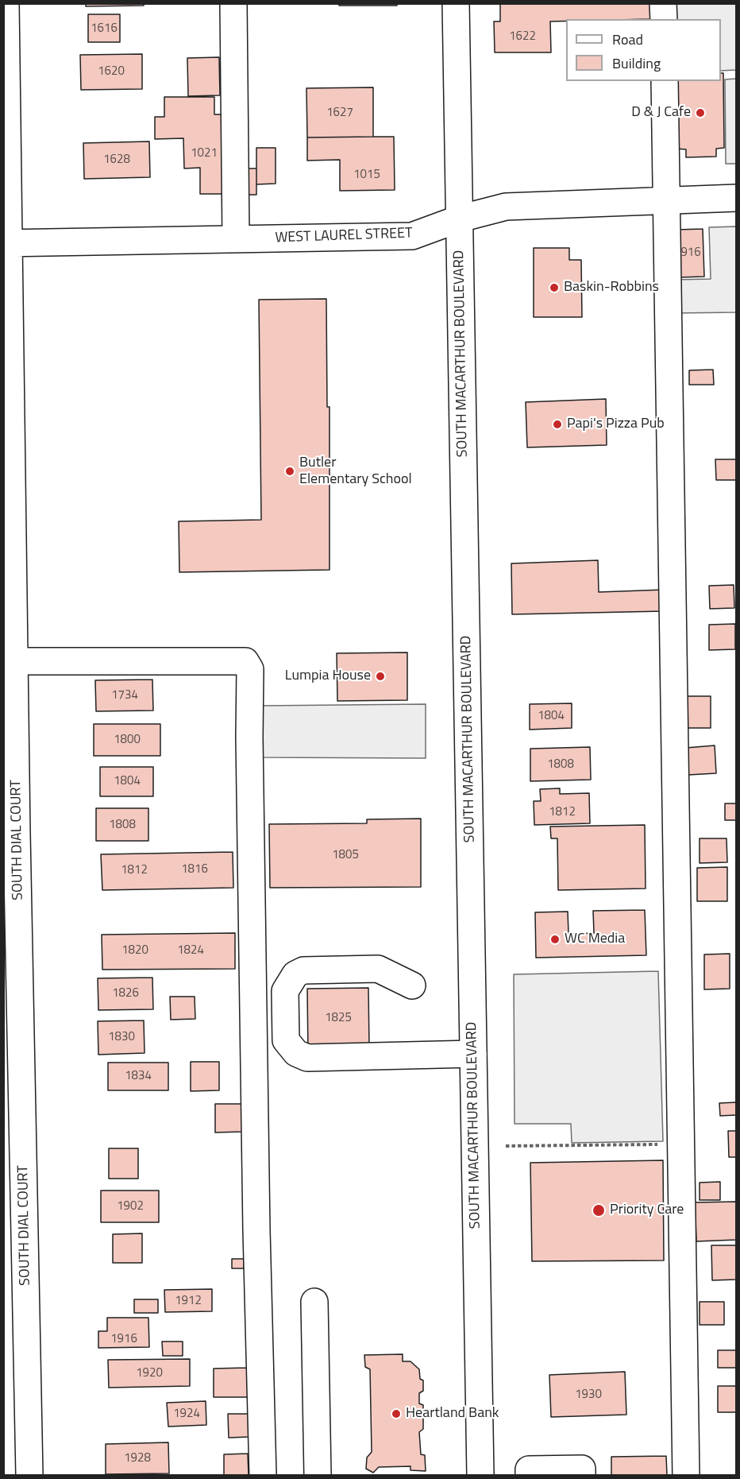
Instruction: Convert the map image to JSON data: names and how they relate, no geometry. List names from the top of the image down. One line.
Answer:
{"streets":{"street":["WEST LAUREL STREET","SOUTH MACARTHUR BOULEVARD","SOUTH DIAL COURT"]},"crossings":[["WEST LAUREL STREET","SOUTH MACARTHUR BOULEVARD"],["WEST LAUREL STREET","SOUTH DIAL COURT"]],"places":["D & J Cafe","Baskin-Robbins","Papi's Pizza Pub","Butler Elementary School","Lumpia House","WC Media","Priority Care","Heartland Bank"],"house_numbers":["1616","1622","1620","1627","1021","1628","1015","916","1734","1804","1800","1808","1804","1812","1808","1805","1816","1812","1820","1824","1826","1825","1830","1834","1902","1912","1916","1920","1930","1924","1928"],"legend":["Road","Building"]}
